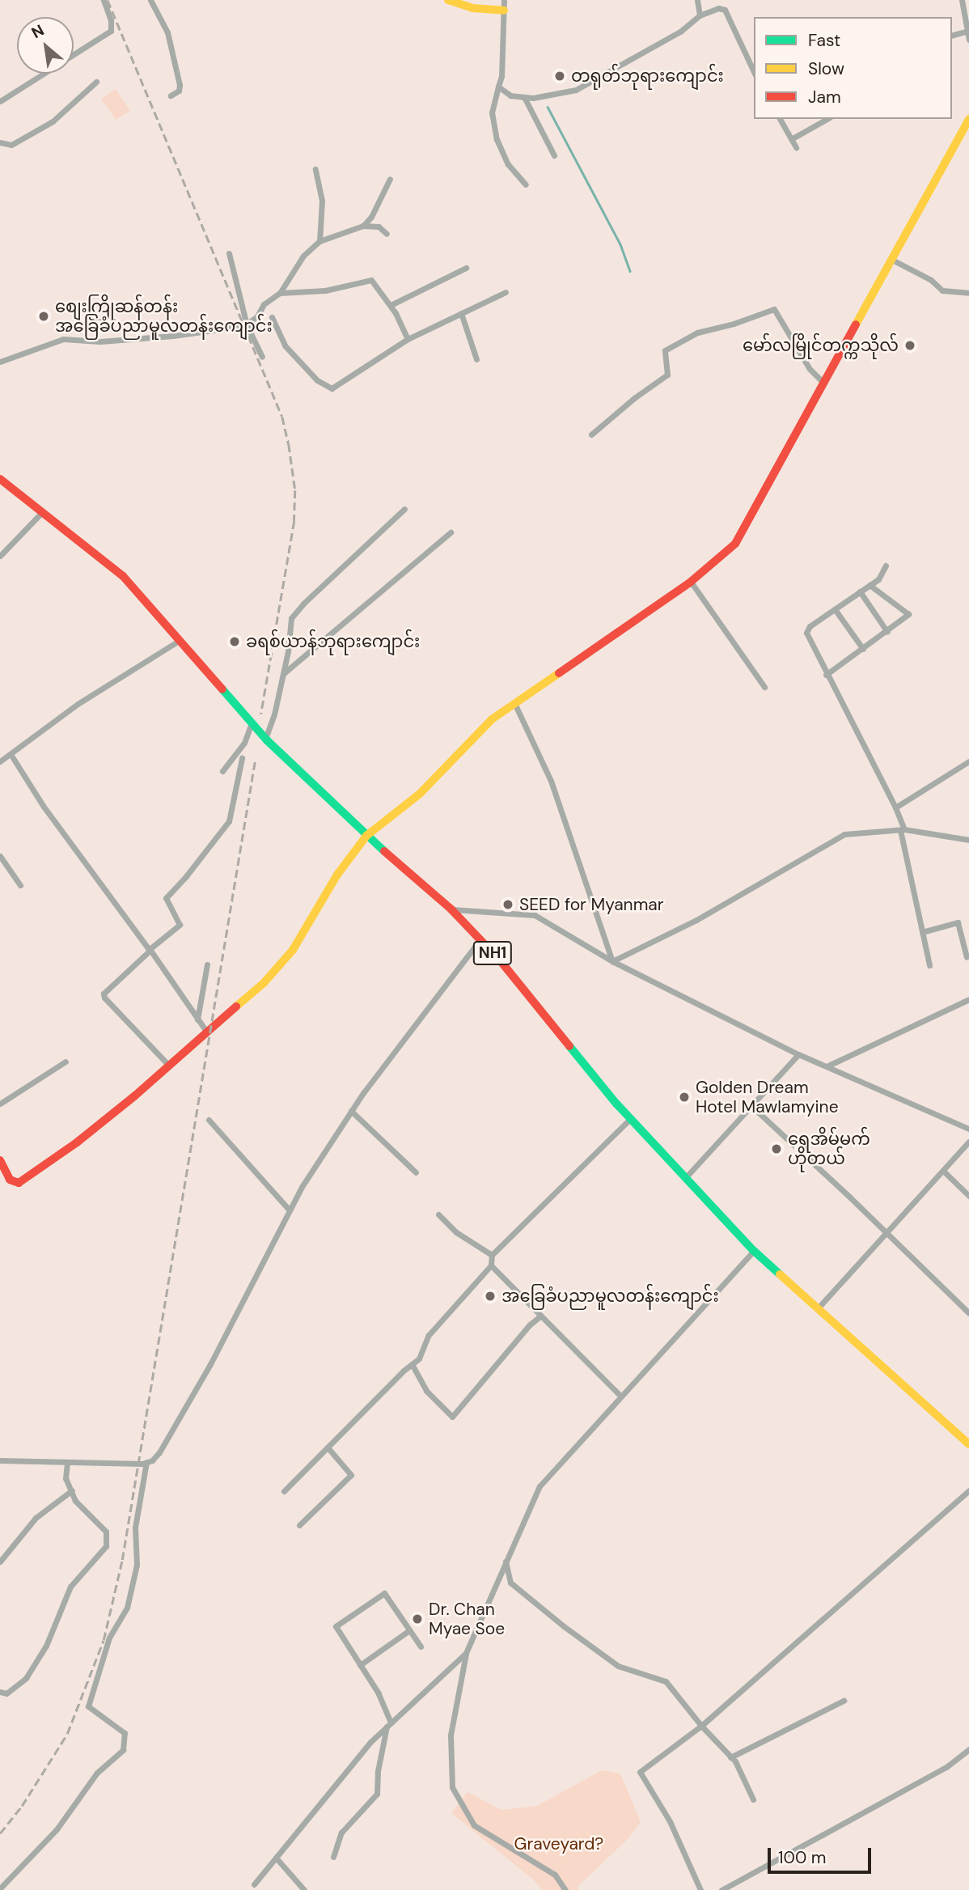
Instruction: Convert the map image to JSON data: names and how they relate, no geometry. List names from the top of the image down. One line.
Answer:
{"streets":{"main road":["NH1"]},"parks":["Graveyard?"],"places":["တရုတ်ဘုရားကျောင်း","စျေးကြိုဆန်တန်း အခြေခံပညာမူလတန်းကျောင်း","မော်လမြိုင်တက္ကသိုလ်","ခရစ်ယာန်ဘုရားကျောင်း","SEED for Myanmar","Golden Dream Hotel Mawlamyine","ရွှေအိမ်မက် ဟိုတယ်","အခြေခံပညာမူလတန်းကျောင်း","Dr. Chan Myae Soe"],"legend":["Fast","Slow","Jam"],"scale_bar":"100 m","north":"top left"}
